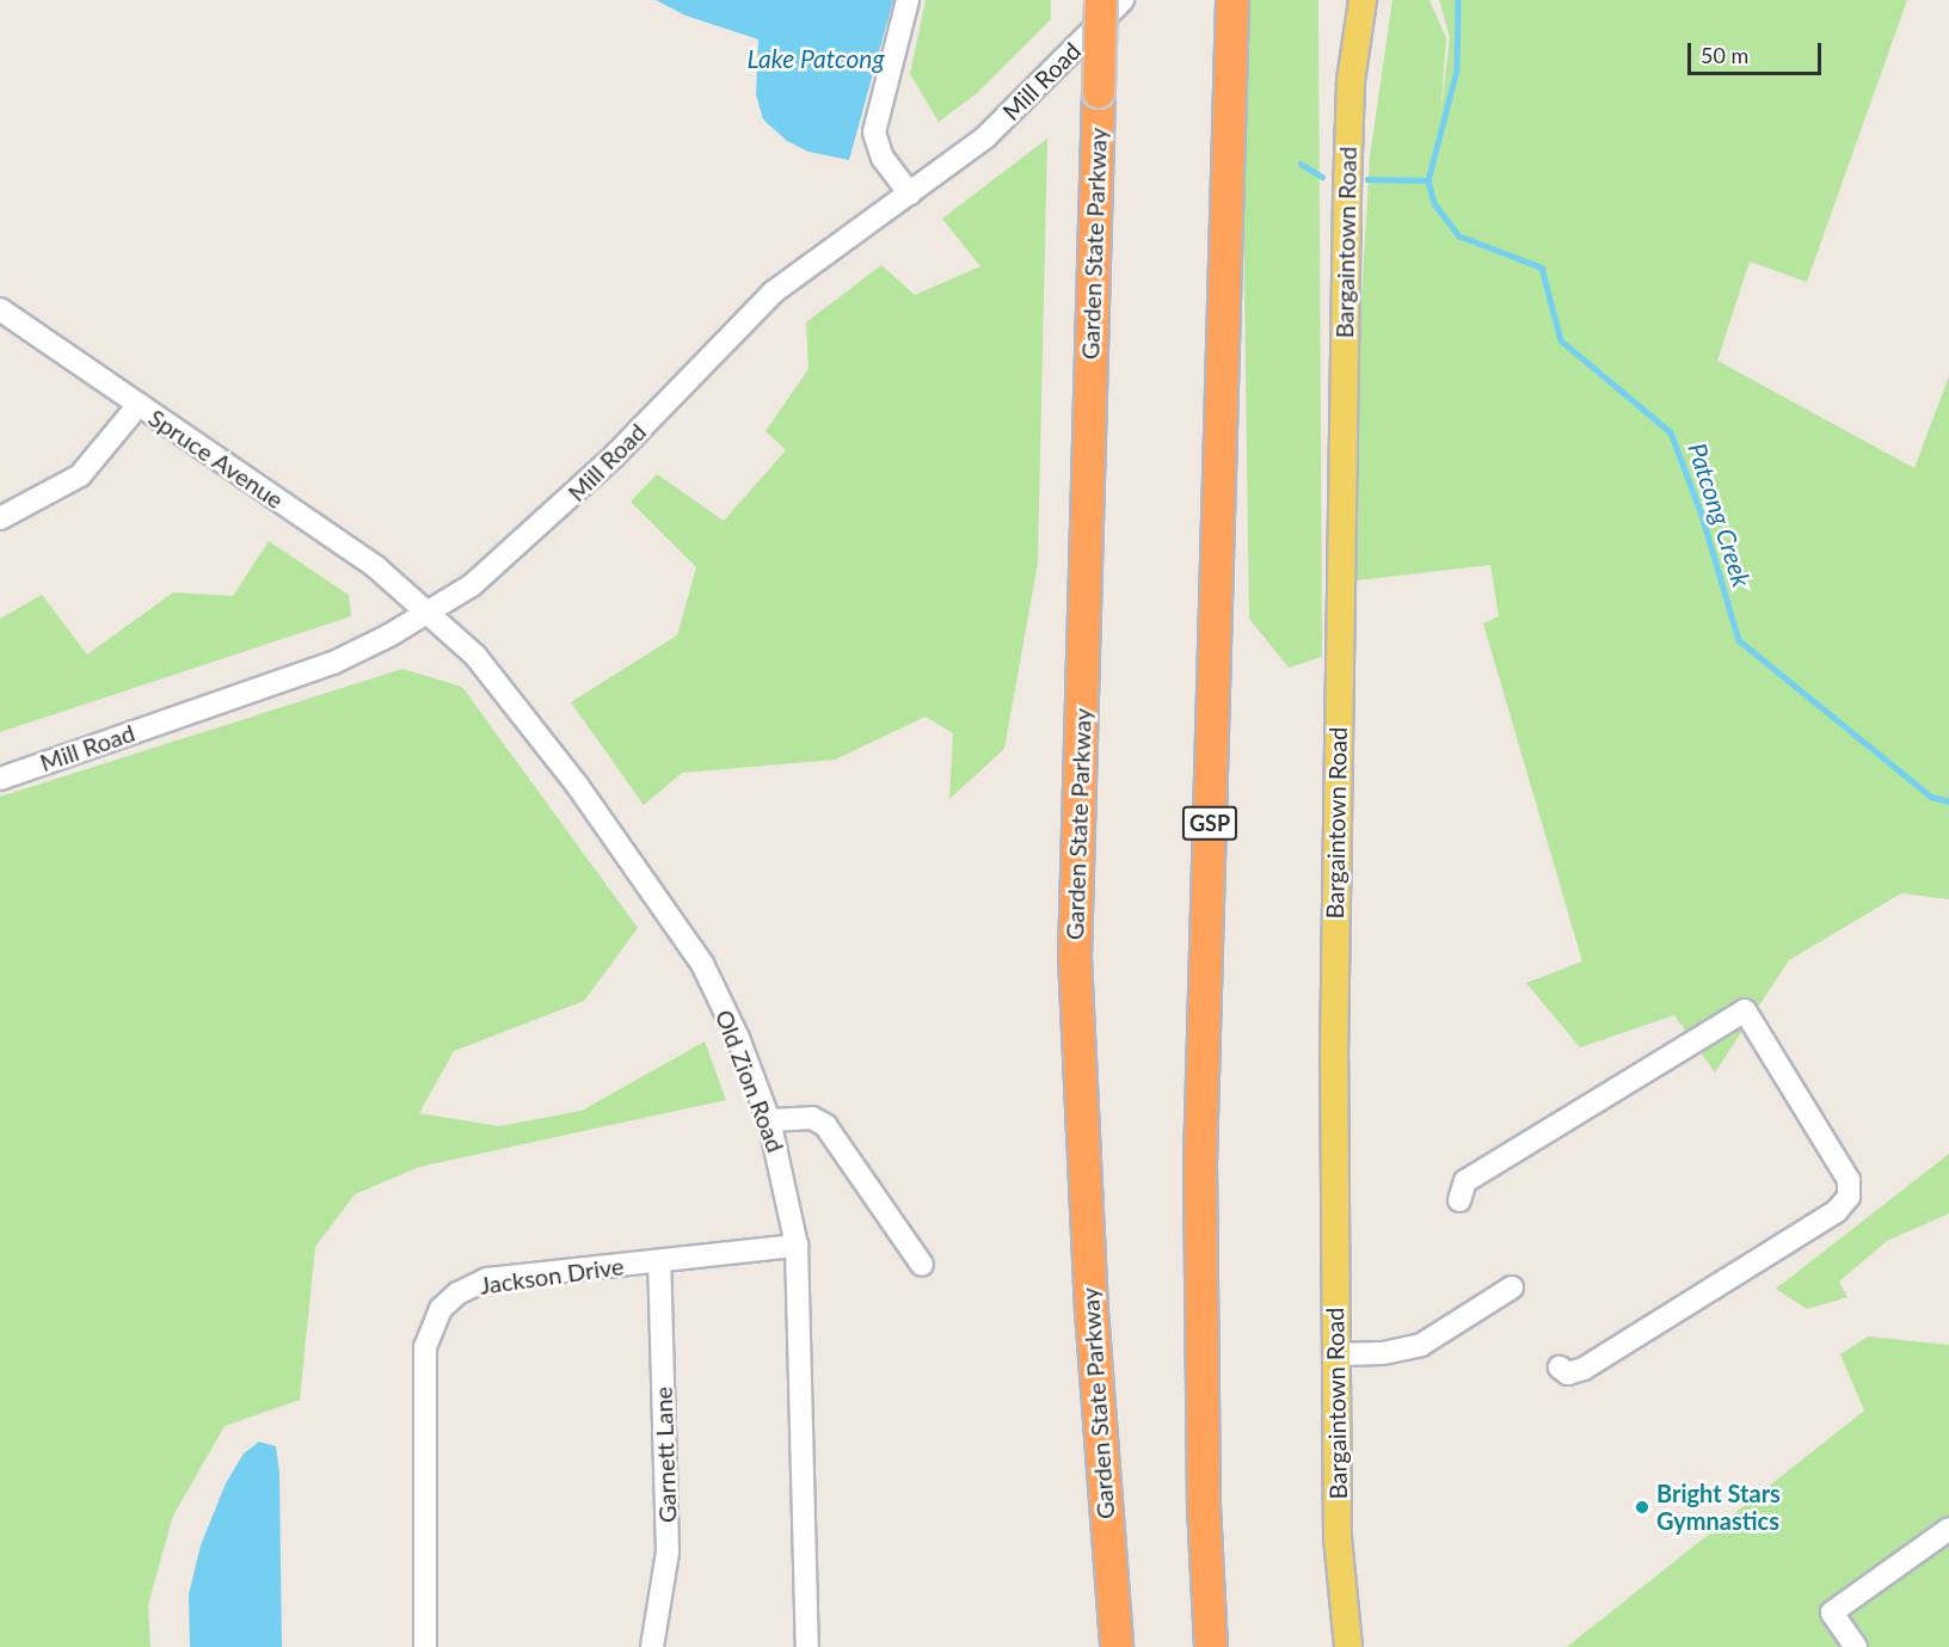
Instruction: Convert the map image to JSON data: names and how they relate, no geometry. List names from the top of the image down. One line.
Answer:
{"streets":{"highway":["Garden State Parkway","GSP"],"main road":["Bargaintown Road"],"street":["Mill Road","Spruce Avenue","Old Zion Road","Jackson Drive","Garnett Lane"]},"crossings":[["Mill Road","Spruce Avenue"],["Mill Road","Old Zion Road"],["Spruce Avenue","Old Zion Road"],["Old Zion Road","Jackson Drive"],["Jackson Drive","Garnett Lane"]],"water":["Lake Patcong","Patcong Creek"],"places":["Bright Stars Gymnastics"],"scale_bar":"50 m"}
